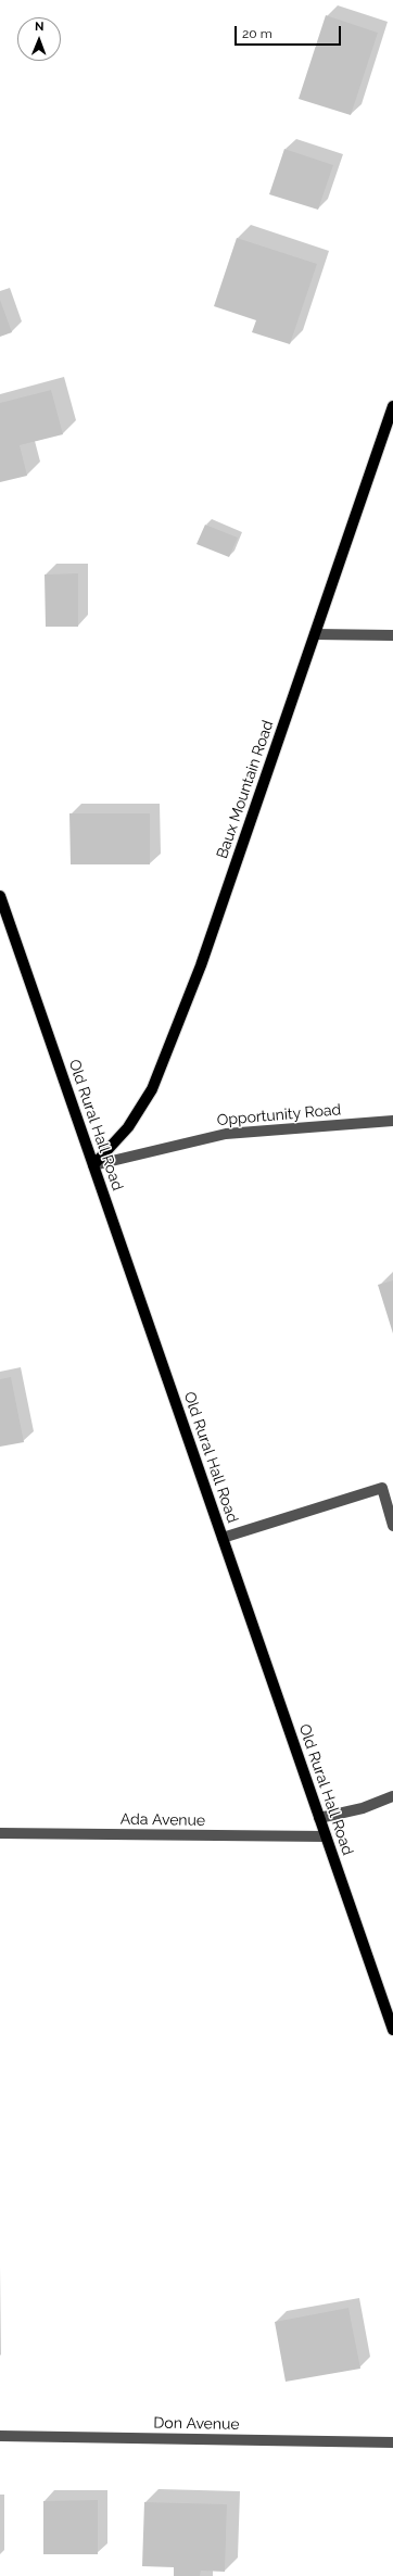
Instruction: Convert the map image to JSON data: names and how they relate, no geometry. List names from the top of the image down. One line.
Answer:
{"streets":{"main road":["Baux Mountain Road","Old Rural Hall Road"],"street":["Opportunity Road","Ada Avenue","Don Avenue"]},"crossings":[["Baux Mountain Road","Opportunity Road"],["Baux Mountain Road","Old Rural Hall Road"],["Opportunity Road","Old Rural Hall Road"],["Old Rural Hall Road","Ada Avenue"]],"scale_bar":"20 m","north":"top"}
